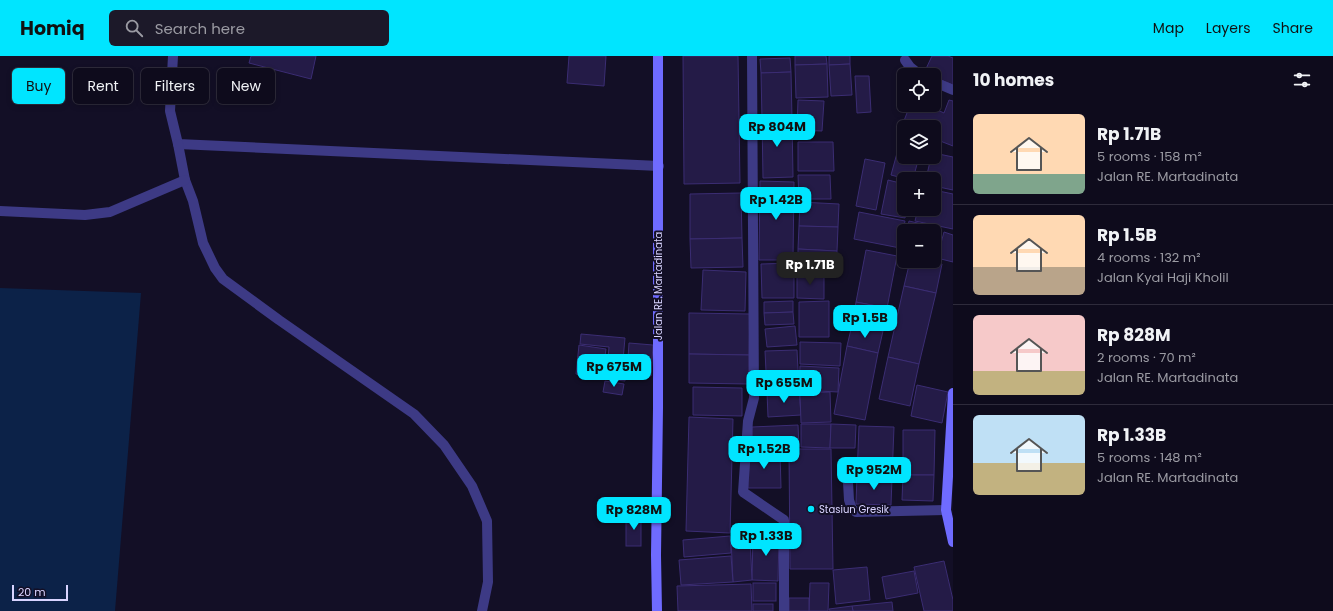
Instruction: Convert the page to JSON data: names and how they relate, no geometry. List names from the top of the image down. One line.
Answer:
{"streets":{"main road":["Jalan RE. Martadinata"]},"places":["Stasiun Gresik"],"scale_bar":"20 m","page":{"header":"Homiq","search":"Search here","nav":["Map","Layers","Share"],"heading":"10 homes","map_buttons":["+","−"],"chip":["Buy","Rent","Filters","New"],"list":[{"name":"Rp 1.71B","note":"5 rooms · 158 m² · Jalan RE. Martadinata"},{"name":"Rp 1.5B","note":"4 rooms · 132 m² · Jalan Kyai Haji Kholil"},{"name":"Rp 828M","note":"2 rooms · 70 m² · Jalan RE. Martadinata"},{"name":"Rp 1.33B","note":"5 rooms · 148 m² · Jalan RE. Martadinata"}],"price":["Rp 804M","Rp 1.42B","Rp 1.71B","Rp 1.5B","Rp 675M","Rp 655M","Rp 1.52B","Rp 952M","Rp 828M","Rp 1.33B"],"scale":"20 m"}}
